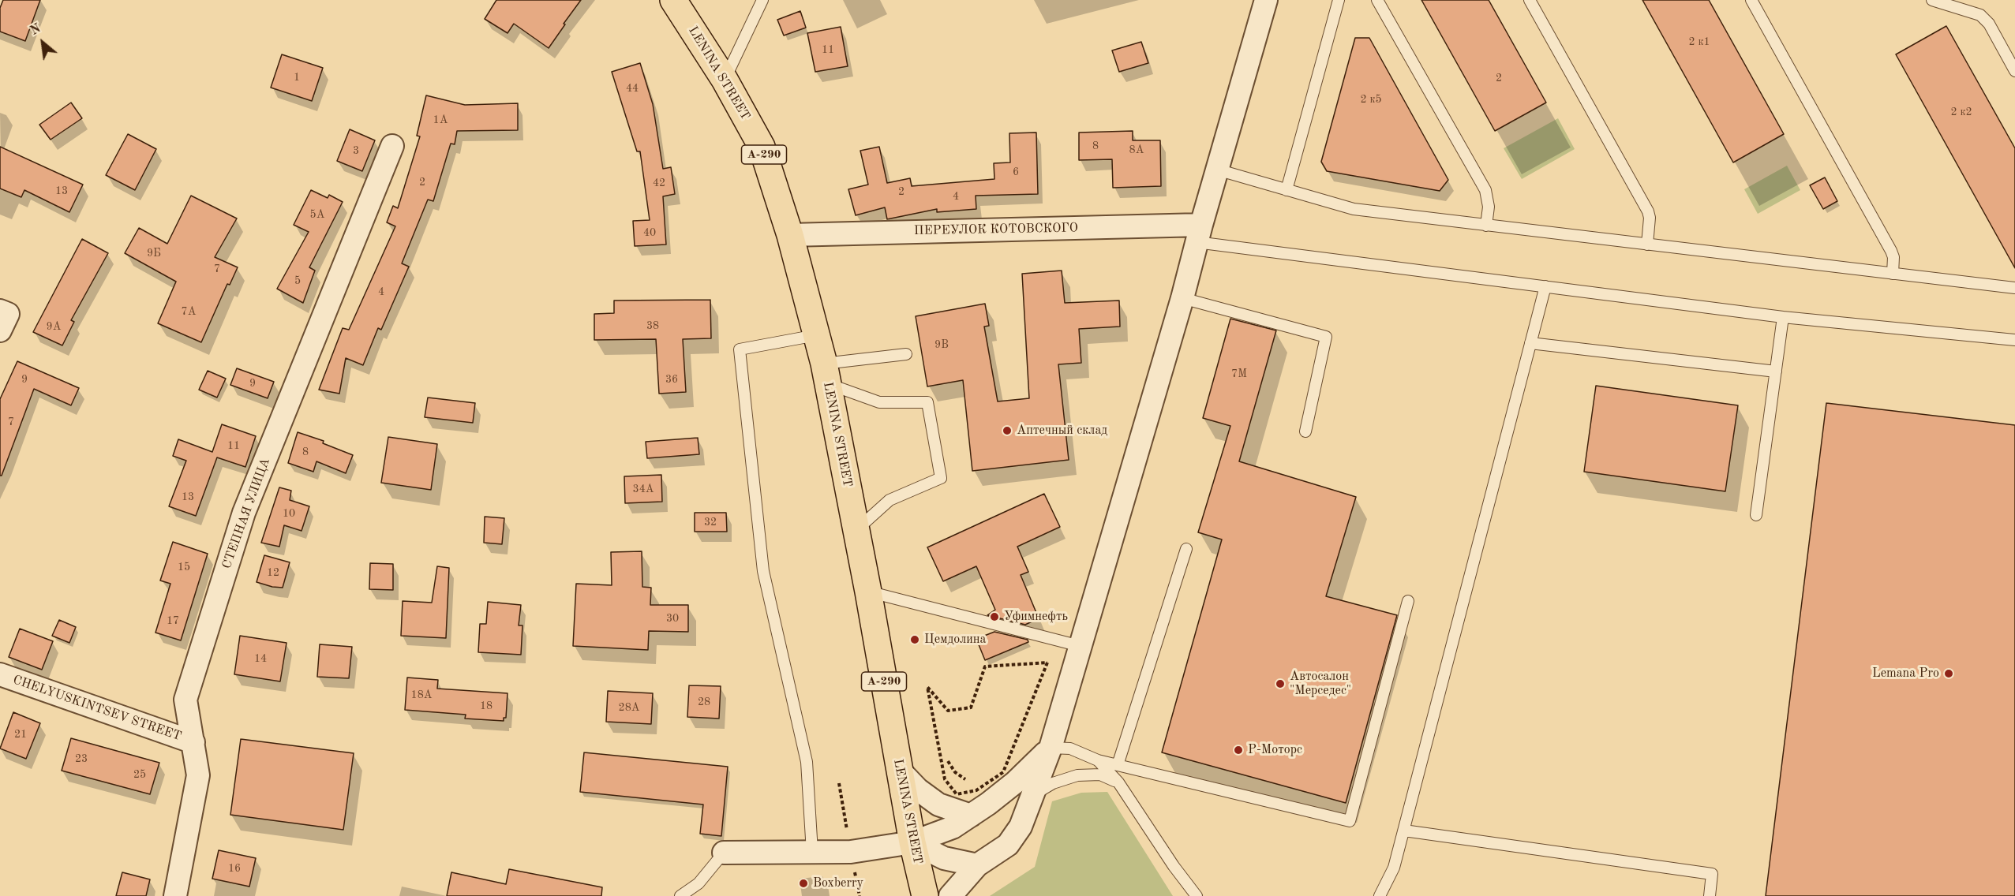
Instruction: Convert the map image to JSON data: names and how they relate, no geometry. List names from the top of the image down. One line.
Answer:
{"streets":{"highway":["LENINA STREET","А-290"],"street":["ПЕРЕУЛОК КОТОВСКОГО","СТЕПНАЯ УЛИЦА","CHELYUSKINTSEV STREET"]},"crossings":[["LENINA STREET","ПЕРЕУЛОК КОТОВСКОГО"],["СТЕПНАЯ УЛИЦА","CHELYUSKINTSEV STREET"]],"places":["Аптечный склад","Уфимнефть","Цемдолина","Lemana Pro","Автосалон \"Мерседес\"","Р-Моторс","Boxberry"],"house_numbers":["2 к1","11","1","2","44","2 к5","2 к2","1А","8","8А","3","6","2","42","13","2","4","5А","40","9Б","7","5","4","7А","38","9А","9В","7М","9","36","9","7","11","8","34А","13","10","32","15","12","30","17","14","18А","28","18","28А","21","23","25","16"],"north":"top left"}
